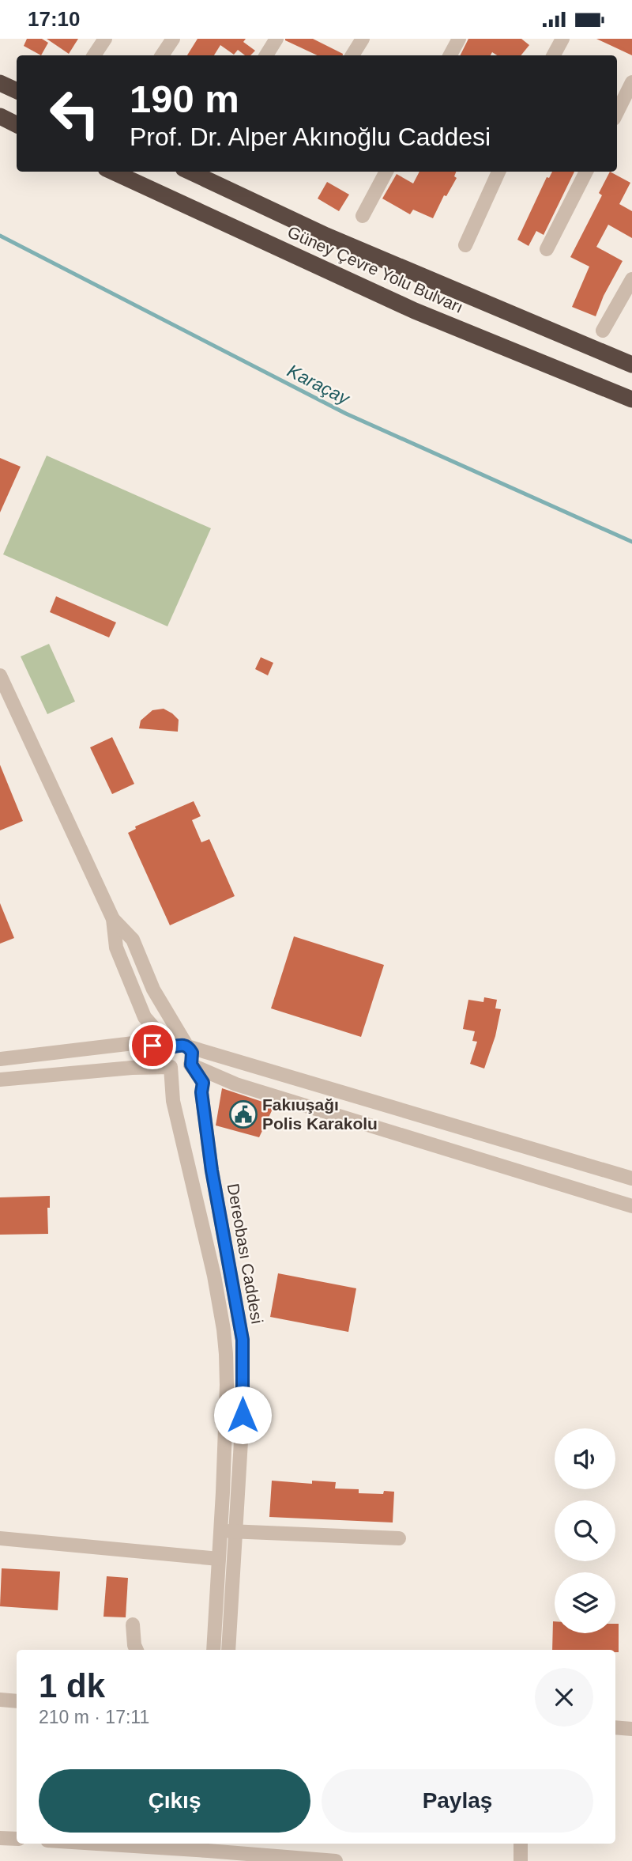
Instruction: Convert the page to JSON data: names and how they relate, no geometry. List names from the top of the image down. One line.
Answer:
{"streets":{"highway":["Güney Çevre Yolu Bulvarı"],"street":["Dereobası Caddesi"]},"water":["Karaçay"],"places":{"public building":["Fakıuşağı Polis Karakolu"]},"page":{"status":"17:10","turn":["190 m","Prof. Dr. Alper Akınoğlu Caddesi"],"heading":["1 dk","210 m · 17:11"],"buttons":["Çıkış","Paylaş"]}}
